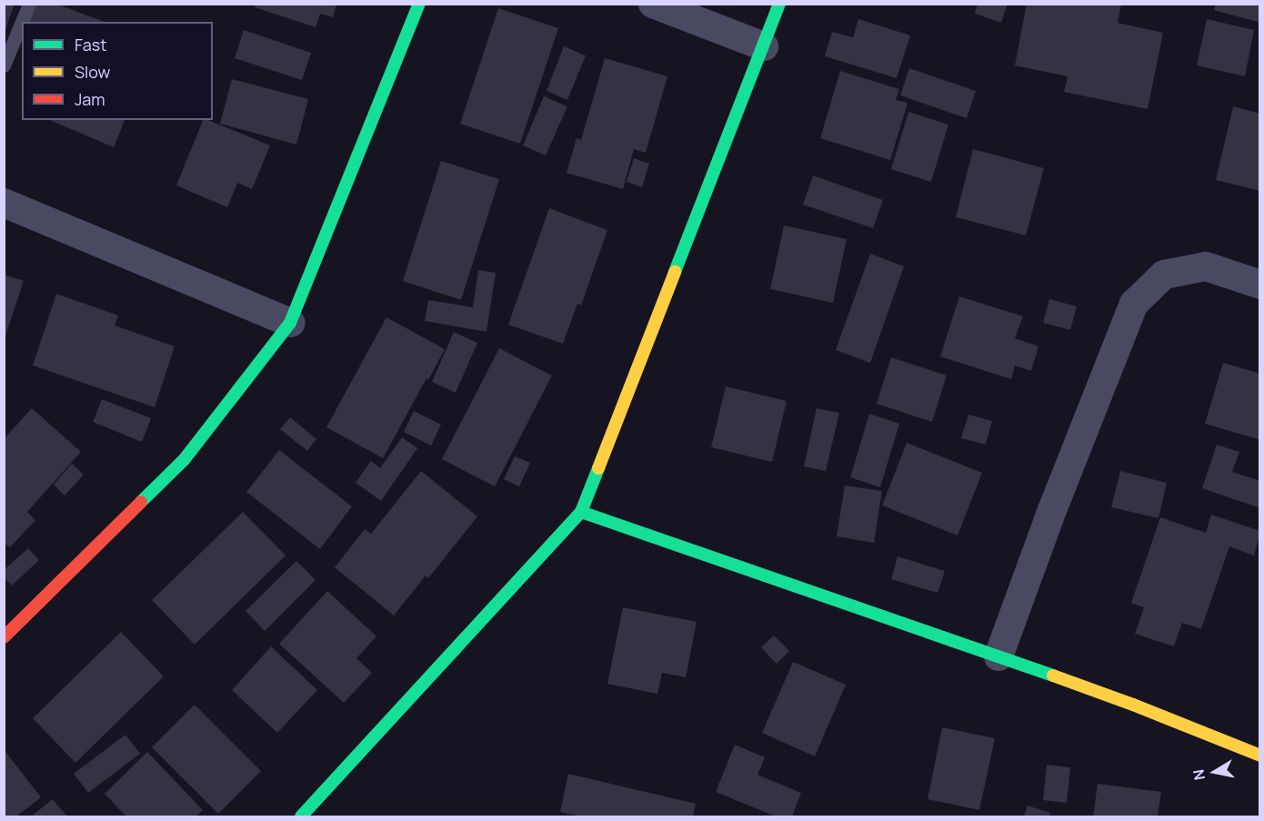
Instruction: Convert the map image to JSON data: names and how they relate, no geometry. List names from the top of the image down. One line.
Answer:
{"legend":["Fast","Slow","Jam"],"north":"left"}
